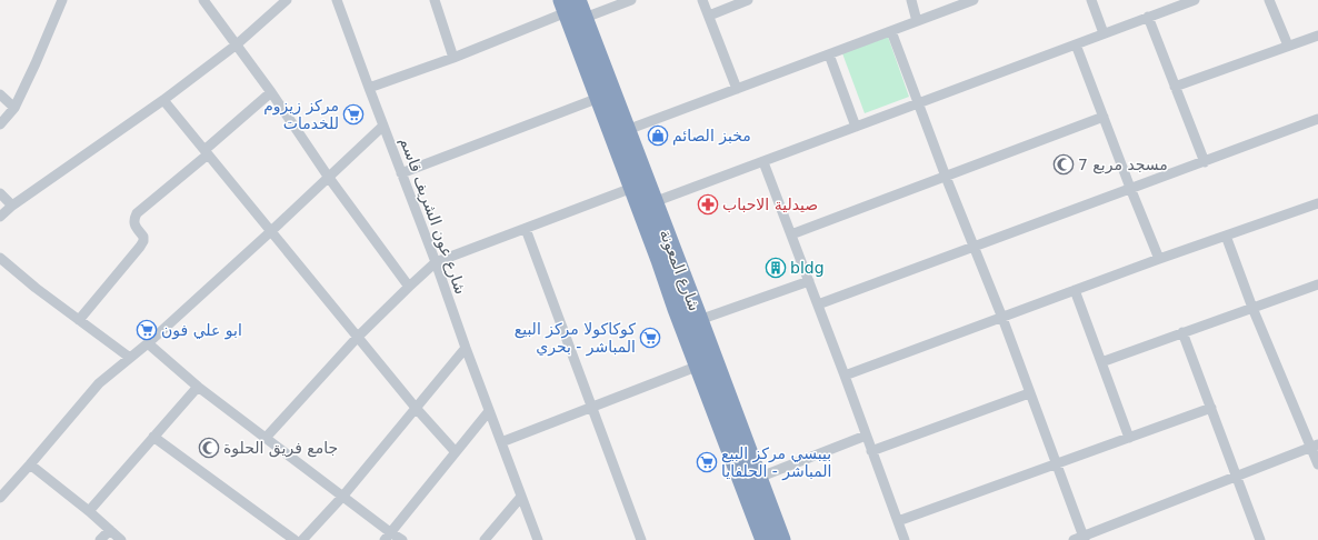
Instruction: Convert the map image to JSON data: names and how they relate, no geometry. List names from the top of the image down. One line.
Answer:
{"streets":{"highway":["شارع المعونة"],"street":["شارع عون الشريف قاسم"]},"places":{"supermarket":["مركز زيزوم للخدمات","ابو علي فون","كوكاكولا مركز البيع المباشر - بحري","بيبسي مركز البيع المباشر - الحلفايا"],"shop":["مخبز الصائم"],"mosque":["مسجد مربع 7","جامع فريق الحلوة"],"pharmacy":["صيدلية الاحباب"],"building":["bldg"]}}
